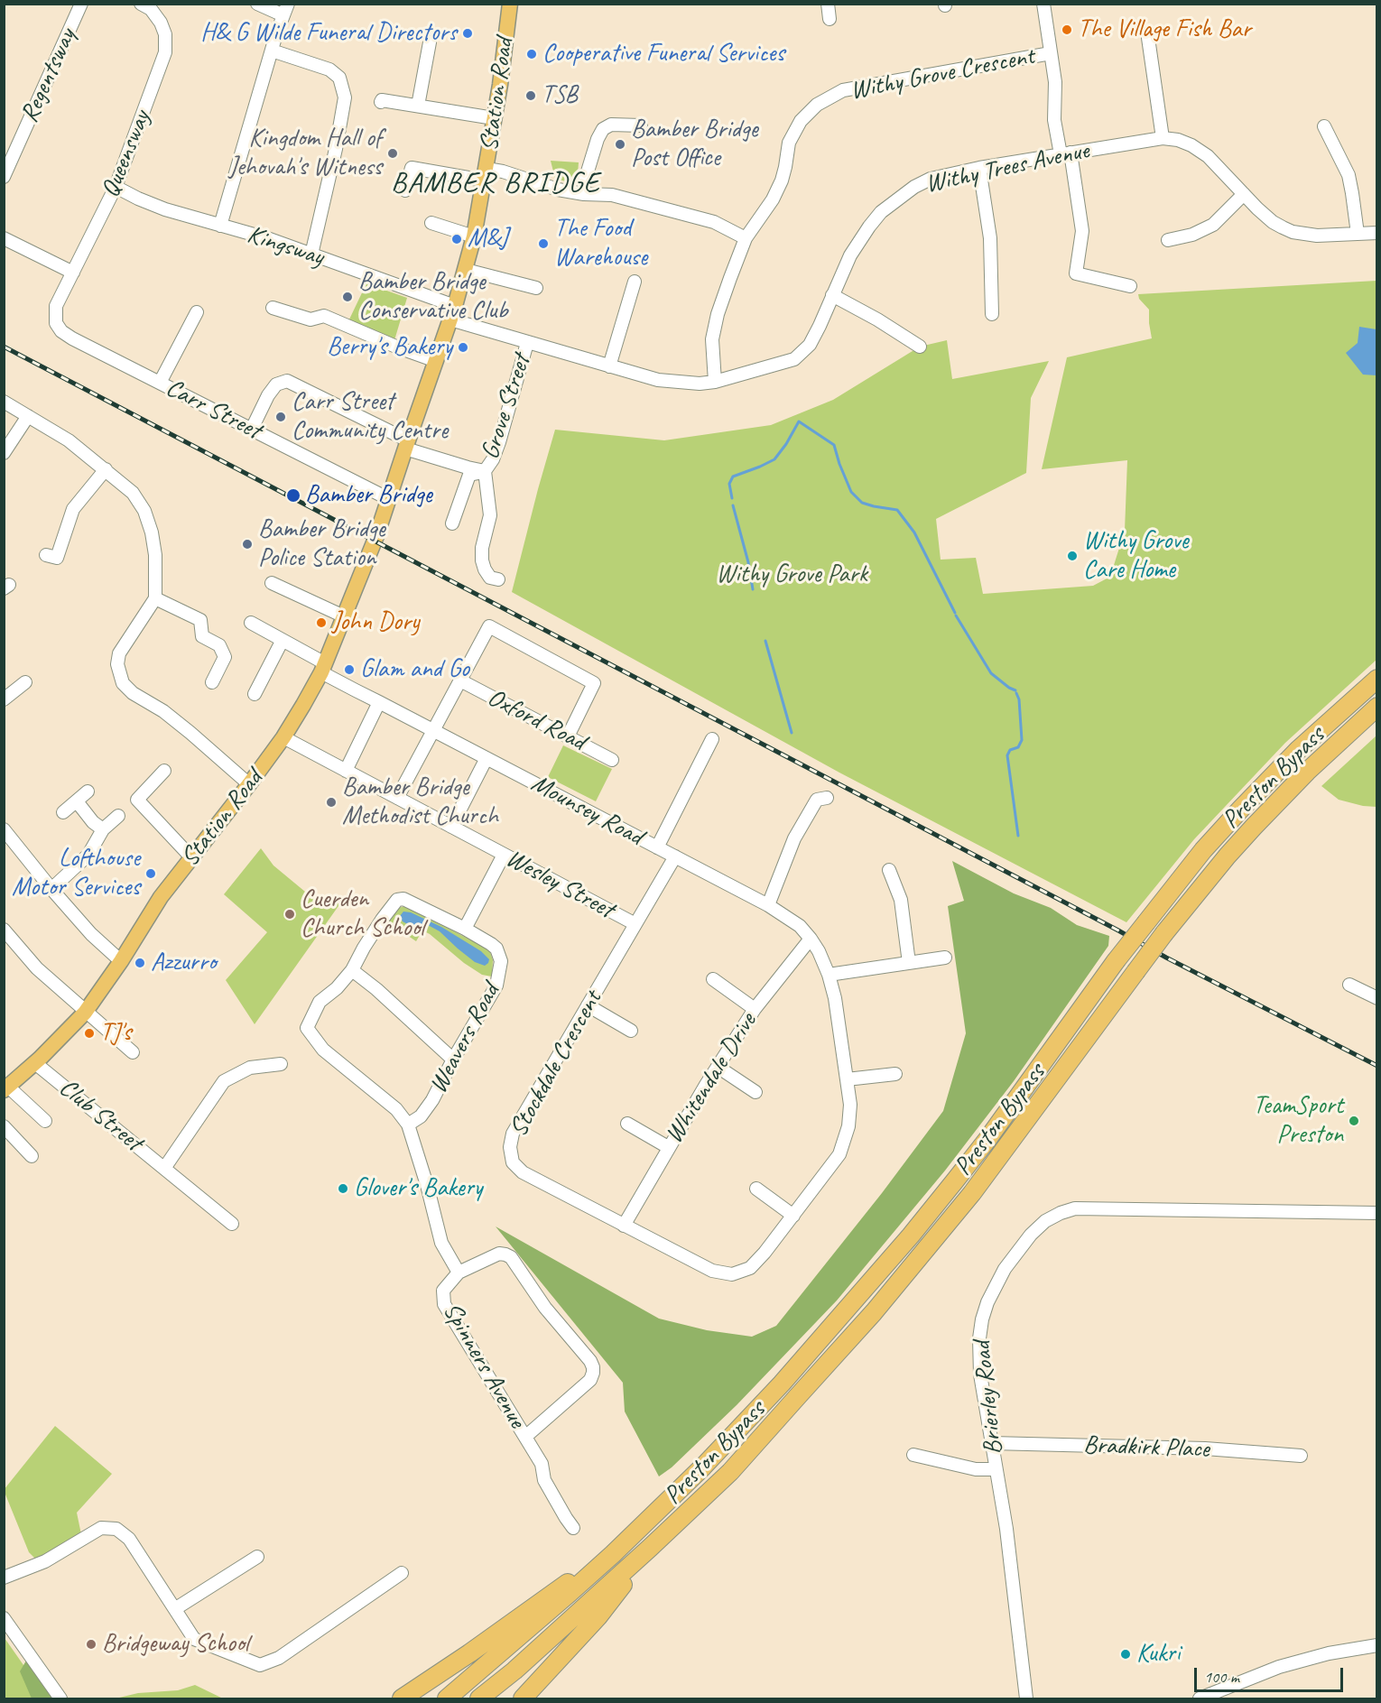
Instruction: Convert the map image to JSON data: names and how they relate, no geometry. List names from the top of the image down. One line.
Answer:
{"streets":{"highway":["Preston Bypass"],"main road":["Station Road"],"street":["Withy Grove Crescent","Regentsway","Queensway","Withy Trees Avenue","Kingsway","Grove Street","Carr Street","Oxford Road","Mounsey Road","Wesley Street","Weavers Road","Stockdale Crescent","Whitendale Drive","Club Street","Spinners Avenue","Brierley Road","Bradkirk Place"]},"crossings":[["Withy Grove Crescent","Withy Trees Avenue"],["Station Road","Kingsway"],["Station Road","Carr Street"],["Station Road","Mounsey Road"],["Station Road","Wesley Street"],["Station Road","Club Street"],["Queensway","Kingsway"],["Queensway","Carr Street"],["Withy Trees Avenue","Kingsway"],["Withy Trees Avenue","Grove Street"],["Kingsway","Grove Street"],["Mounsey Road","Stockdale Crescent"],["Mounsey Road","Whitendale Drive"],["Wesley Street","Stockdale Crescent"],["Weavers Road","Spinners Avenue"],["Stockdale Crescent","Whitendale Drive"],["Brierley Road","Bradkirk Place"]],"districts":["BAMBER BRIDGE"],"parks":["Withy Grove Park"],"places":["The Village Fish Bar","H& G Wilde Funeral Directors","Cooperative Funeral Services","TSB","Bamber Bridge Post Office","Kingdom Hall of Jehovah's Witness","M&J","The Food Warehouse","Bamber Bridge Conservative Club","Berry's Bakery","Carr Street Community Centre","Bamber Bridge","Bamber Bridge Police Station","Withy Grove Care Home","John Dory","Glam and Go","Bamber Bridge Methodist Church","Lofthouse Motor Services","Cuerden Church School","Azzurro","TJ's","TeamSport Preston","Glover's Bakery","Bridgeway School","Kukri"],"scale_bar":"100 m"}
